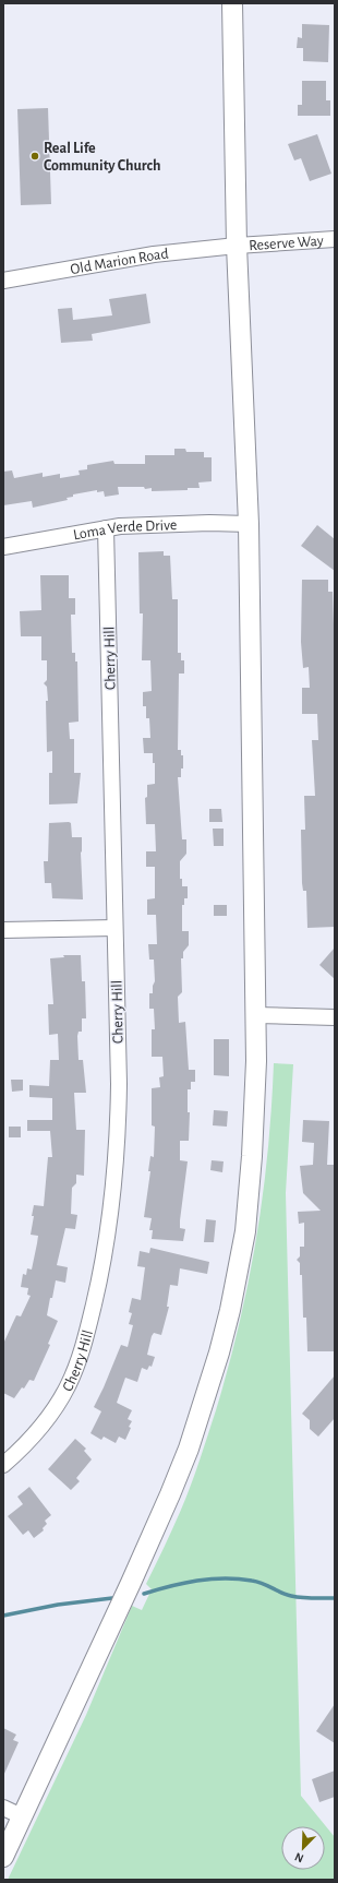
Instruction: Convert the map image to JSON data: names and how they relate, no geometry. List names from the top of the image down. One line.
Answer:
{"streets":{"street":["Reserve Way","Old Marion Road","Loma Verde Drive","Cherry Hill"]},"crossings":[["Reserve Way","Old Marion Road"],["Loma Verde Drive","Cherry Hill"]],"places":["Real Life Community Church"],"north":"bottom left"}
